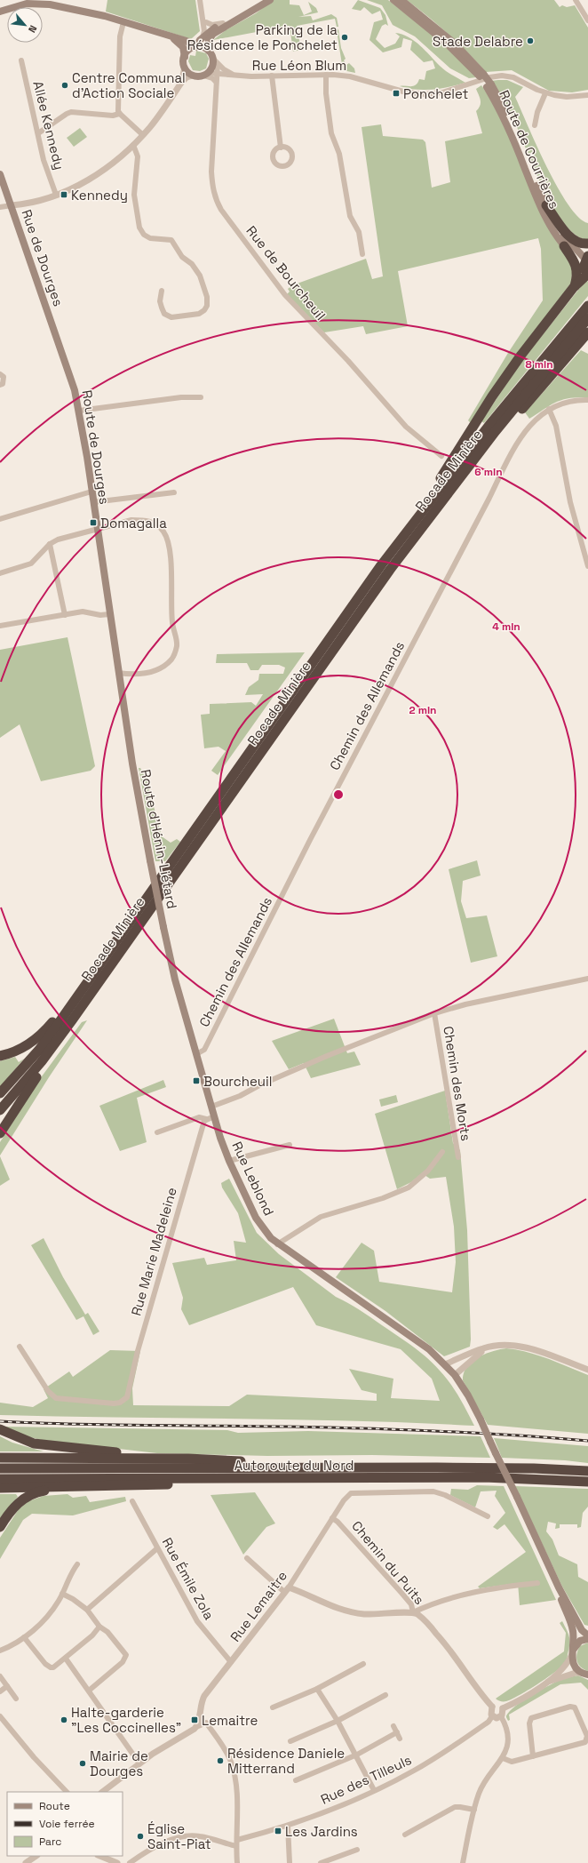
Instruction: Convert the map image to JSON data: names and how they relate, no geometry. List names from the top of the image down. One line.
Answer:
{"streets":{"highway":["Rocade Minière","Autoroute du Nord"],"main road":["Route de Courrières","Rue de Dourges","Route de Dourges","Route d'Hénin-Liétard","Rue Leblond"],"street":["Rue Léon Blum","Allée Kennedy","Rue de Bourcheuil","Chemin des Allemands","Chemin des Morts","Rue Marie Madeleine","Chemin du Puits","Rue Émile Zola","Rue Lemaitre","Rue des Tilleuls"]},"crossings":[["Rue Léon Blum","Rue de Bourcheuil"],["Rue de Dourges","Route de Dourges"],["Route de Dourges","Route d'Hénin-Liétard"],["Chemin des Allemands","Route d'Hénin-Liétard"],["Chemin des Allemands","Rue Leblond"],["Route d'Hénin-Liétard","Rue Leblond"],["Chemin du Puits","Rue Lemaitre"],["Chemin du Puits","Rue des Tilleuls"],["Rue Émile Zola","Rue Lemaitre"]],"places":{"other":["Parking de la Résidence le Ponchelet","Stade Delabre","Centre Communal d'Action Sociale","Halte-garderie \"Les Coccinelles\"","Résidence Daniele Mitterrand","Mairie de Dourges","Église Saint-Piat"],"transit":["Ponchelet","Kennedy","Domagalla","Bourcheuil","Lemaitre","Les Jardins"]},"legend":["Route","Voie ferrée","Parc"],"north":"bottom right","rings":["8 min","6 min","4 min","2 min"]}
